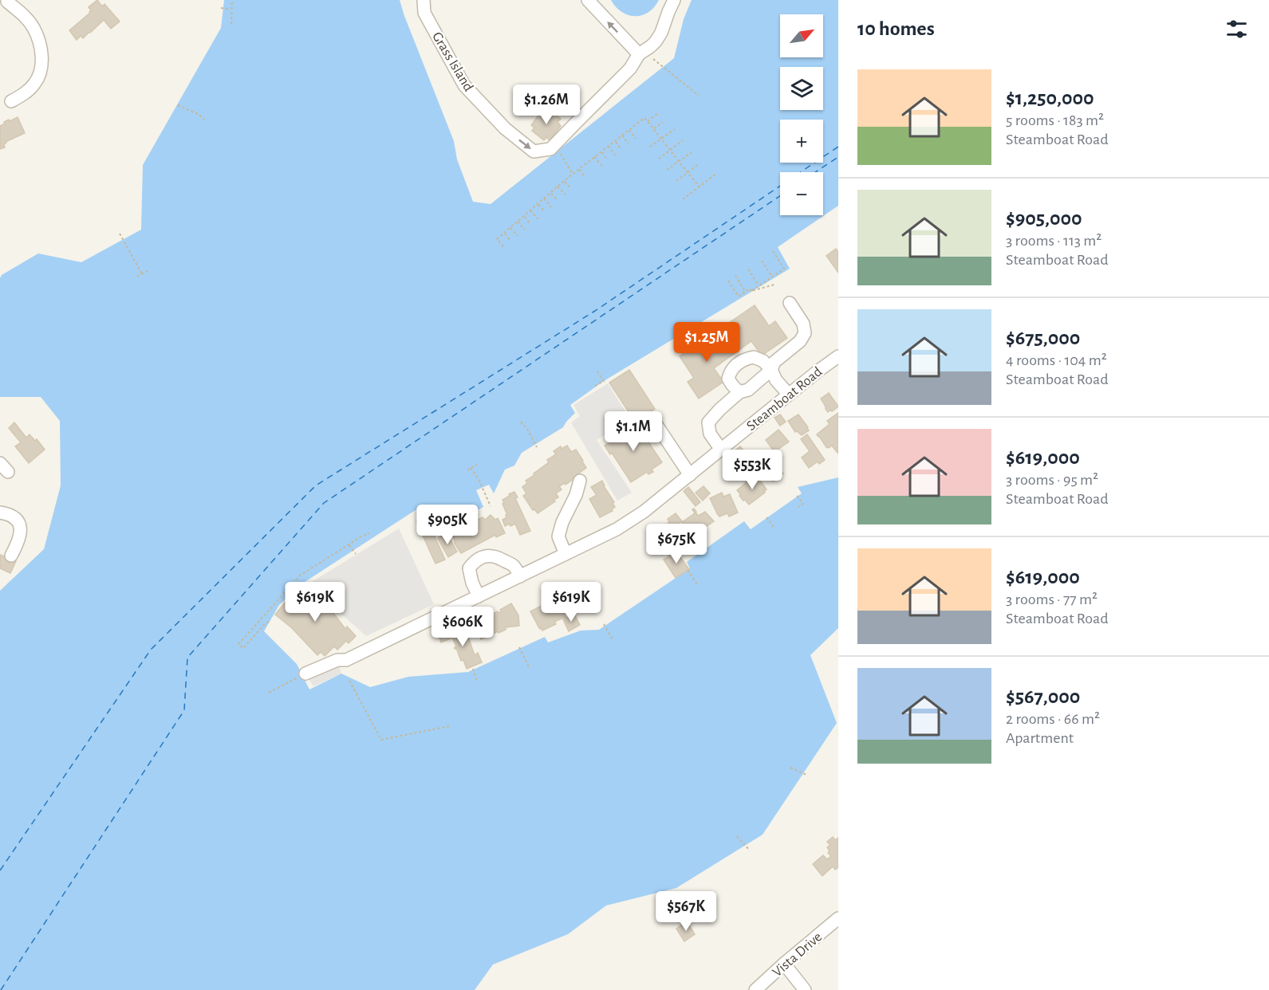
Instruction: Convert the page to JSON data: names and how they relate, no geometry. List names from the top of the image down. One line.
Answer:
{"streets":{"street":["Grass Island","Steamboat Road","Vista Drive"]},"north":"top right","page":{"heading":"10 homes","map_buttons":["+","−"],"list":[{"name":"$1,250,000","note":"5 rooms · 183 m² · Steamboat Road"},{"name":"$905,000","note":"3 rooms · 113 m² · Steamboat Road"},{"name":"$675,000","note":"4 rooms · 104 m² · Steamboat Road"},{"name":"$619,000","note":"3 rooms · 95 m² · Steamboat Road"},{"name":"$619,000","note":"3 rooms · 77 m² · Steamboat Road"},{"name":"$567,000","note":"2 rooms · 66 m² · Apartment"}],"price":["$1.26M","$1.25M","$1.1M","$553K","$905K","$675K","$619K","$619K","$606K","$567K"]}}
